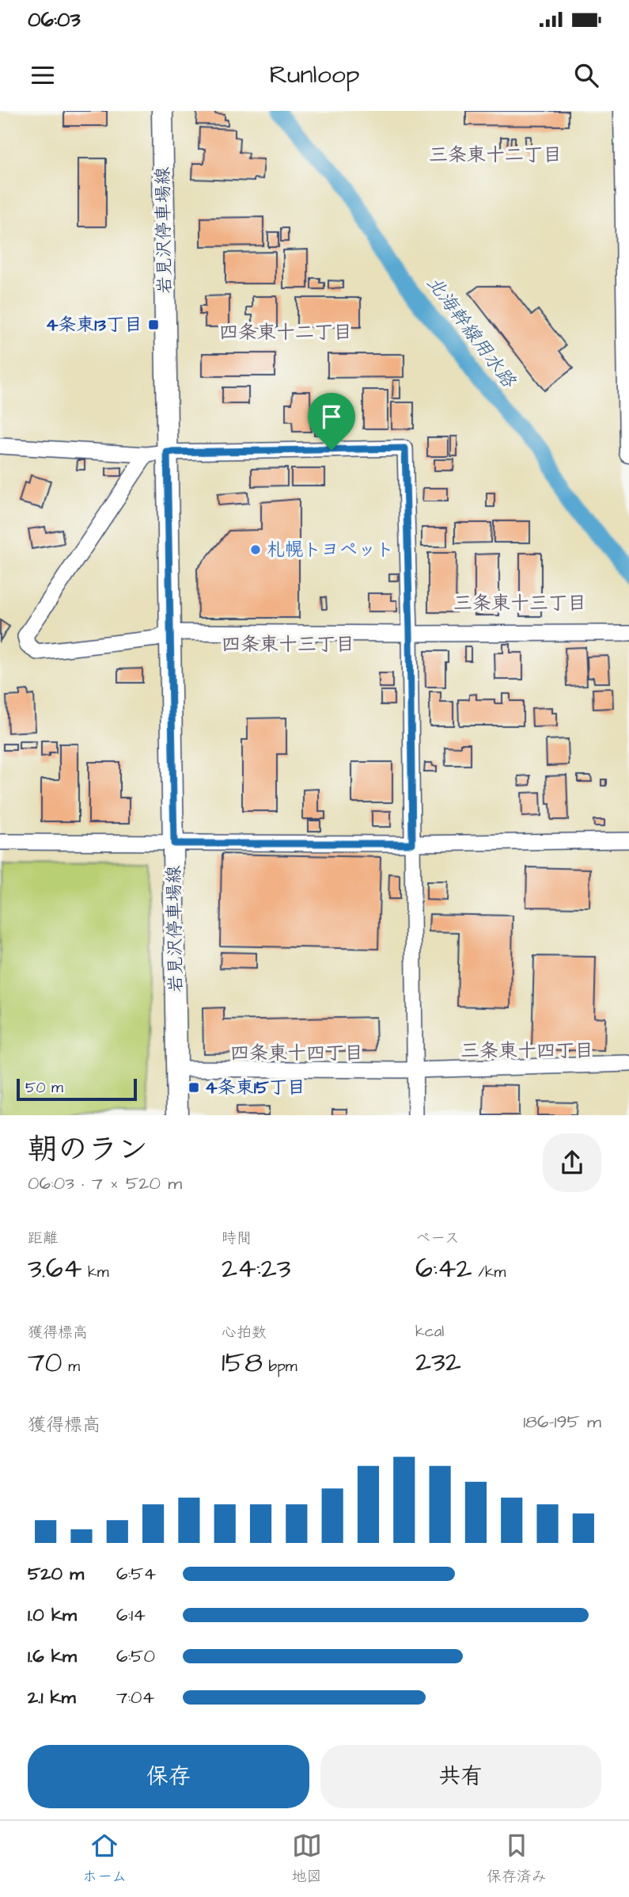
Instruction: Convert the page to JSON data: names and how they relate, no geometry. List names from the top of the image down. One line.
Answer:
{"streets":{"main road":["岩見沢停車場線"]},"districts":["三条東十二丁目","四条東十二丁目","三条東十三丁目","四条東十三丁目","三条東十四丁目","四条東十四丁目"],"water":["北海幹線用水路"],"places":{"transit":["4条東13丁目","4条東15丁目"],"other":["札幌トヨペット"]},"scale_bar":"50 m","page":{"status":"06:03","header":"Runloop","scale":"50 m","heading":["朝のラン","06:03 · 7 × 520 m"],"stats":[["距離","3.64 km"],["時間","24:23"],["ペース","6:42 /km"],["獲得標高","70 m"],["心拍数","158 bpm"],["kcal","232"]],"chart":["獲得標高","186–195 m"],"list":[{"name":"520 m","note":"6:54"},{"name":"1.0 km","note":"6:14"},{"name":"1.6 km","note":"6:50"},{"name":"2.1 km","note":"7:04"}],"buttons":["保存","共有"],"tabs":["ホーム","地図","保存済み"]}}
